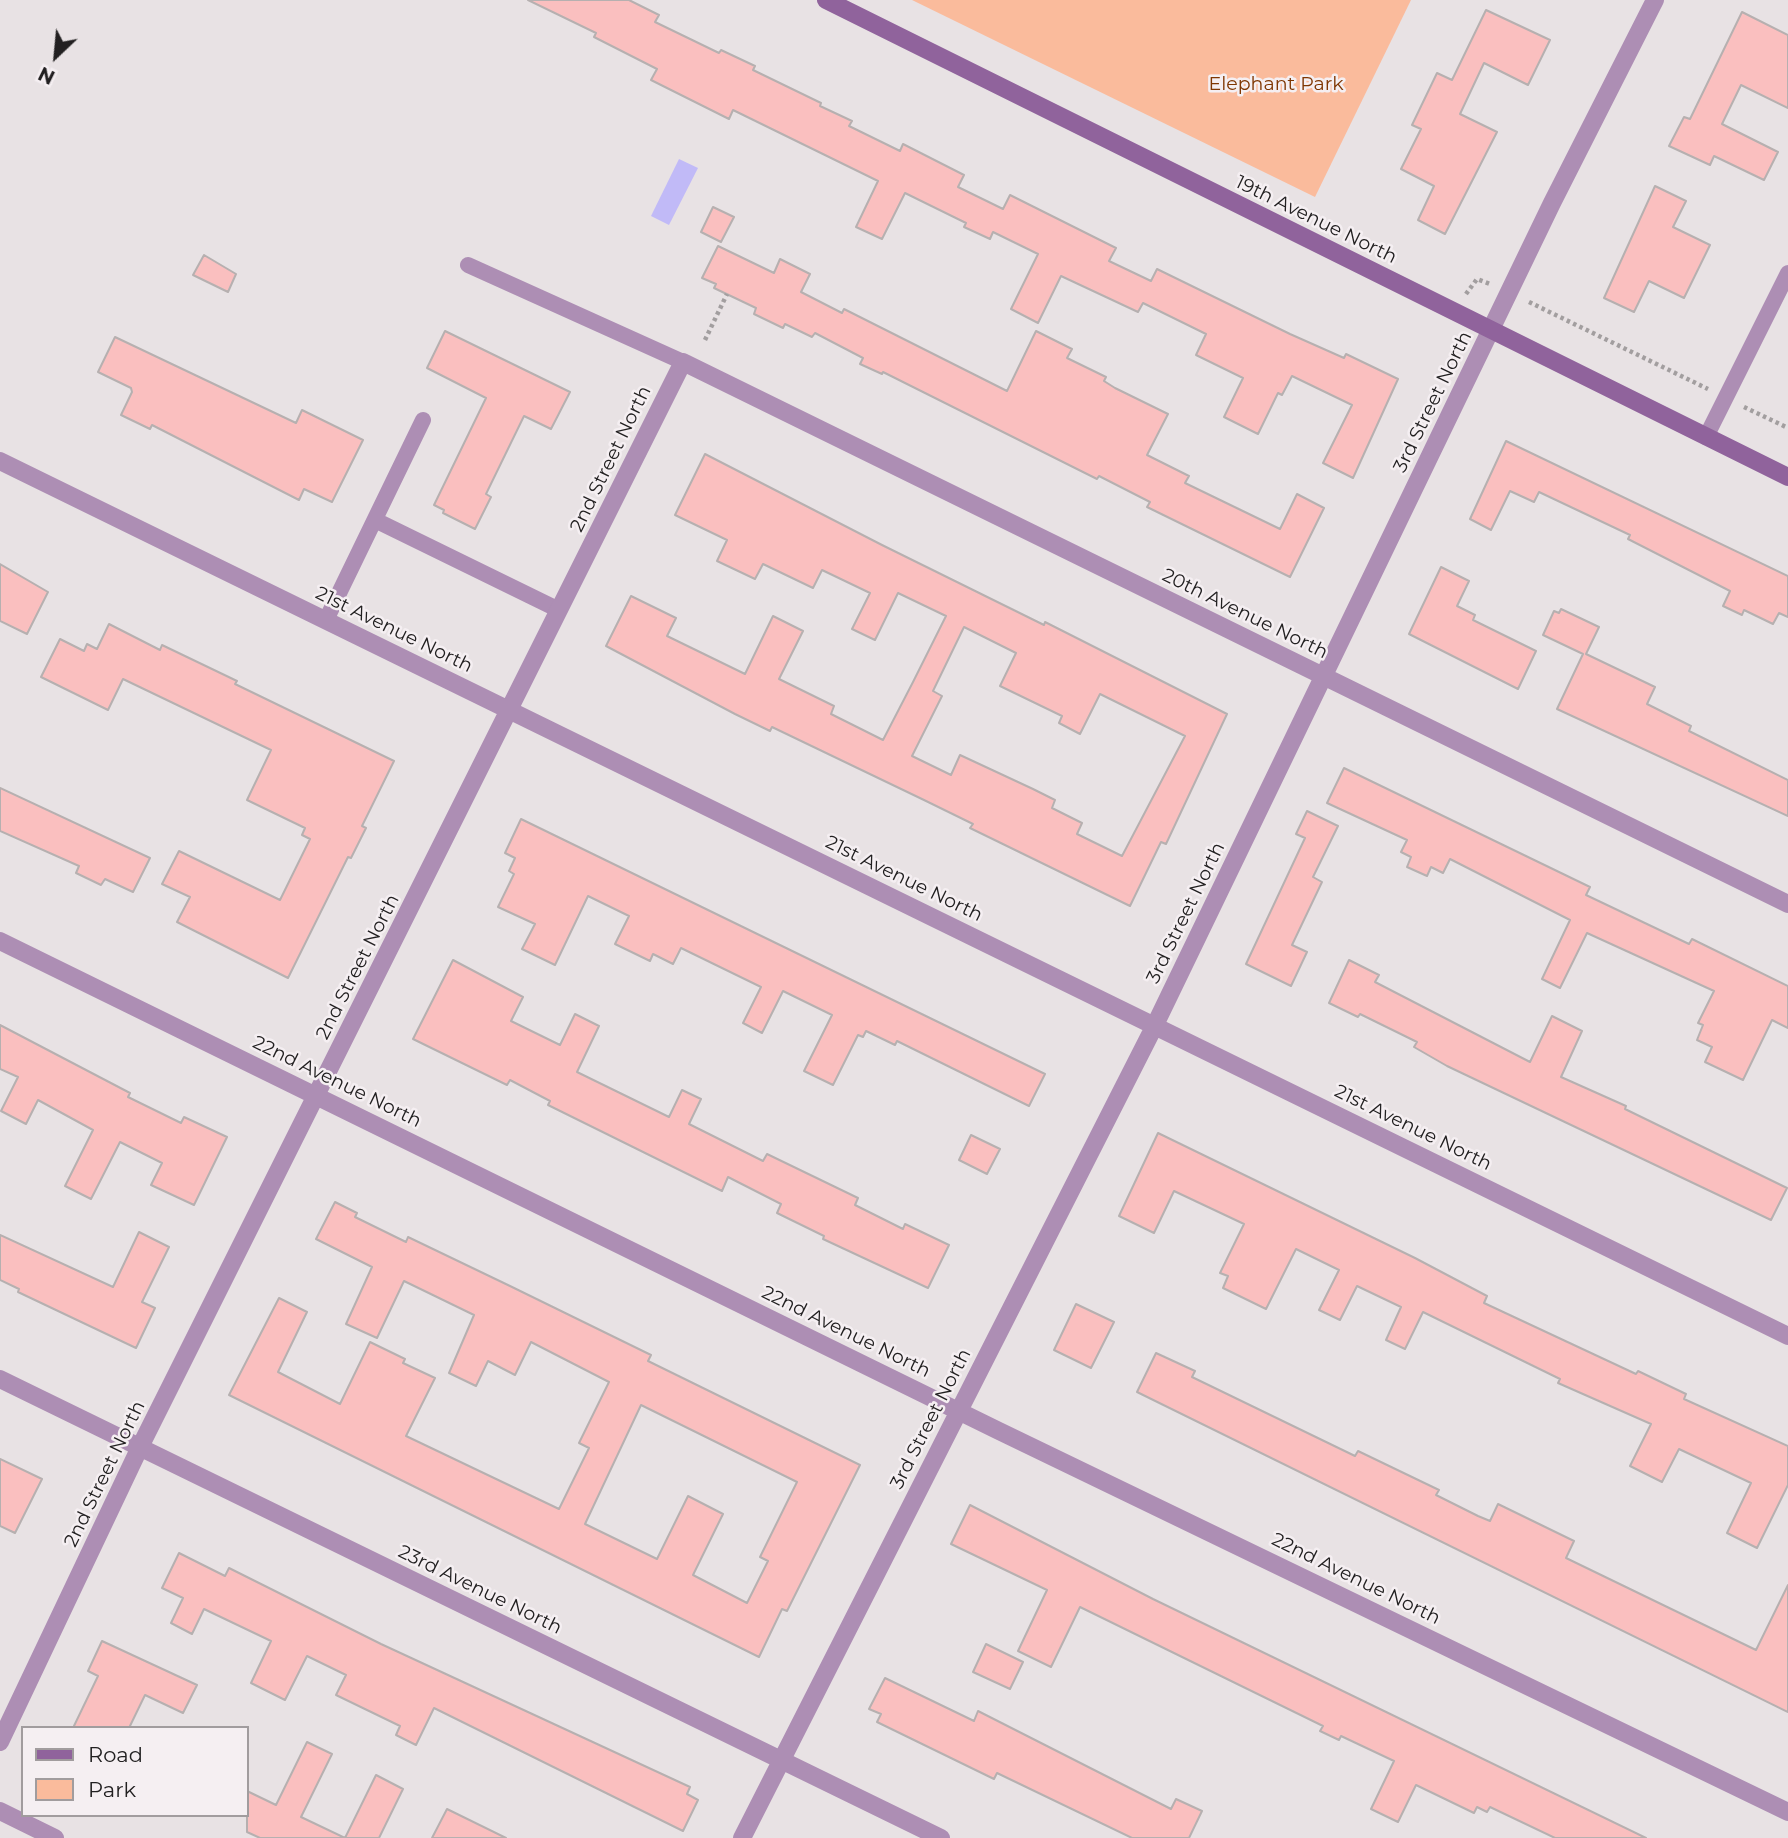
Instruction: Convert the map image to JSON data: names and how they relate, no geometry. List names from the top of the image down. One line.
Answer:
{"streets":{"street":["19th Avenue North","3rd Street North","2nd Street North","20th Avenue North","21st Avenue North","22nd Avenue North","23rd Avenue North"]},"crossings":[["19th Avenue North","3rd Street North"],["3rd Street North","20th Avenue North"],["3rd Street North","21st Avenue North"],["3rd Street North","22nd Avenue North"],["3rd Street North","23rd Avenue North"],["2nd Street North","20th Avenue North"],["2nd Street North","21st Avenue North"],["2nd Street North","22nd Avenue North"],["2nd Street North","23rd Avenue North"]],"parks":["Elephant Park"],"legend":["Road","Park"],"north":"bottom left"}
